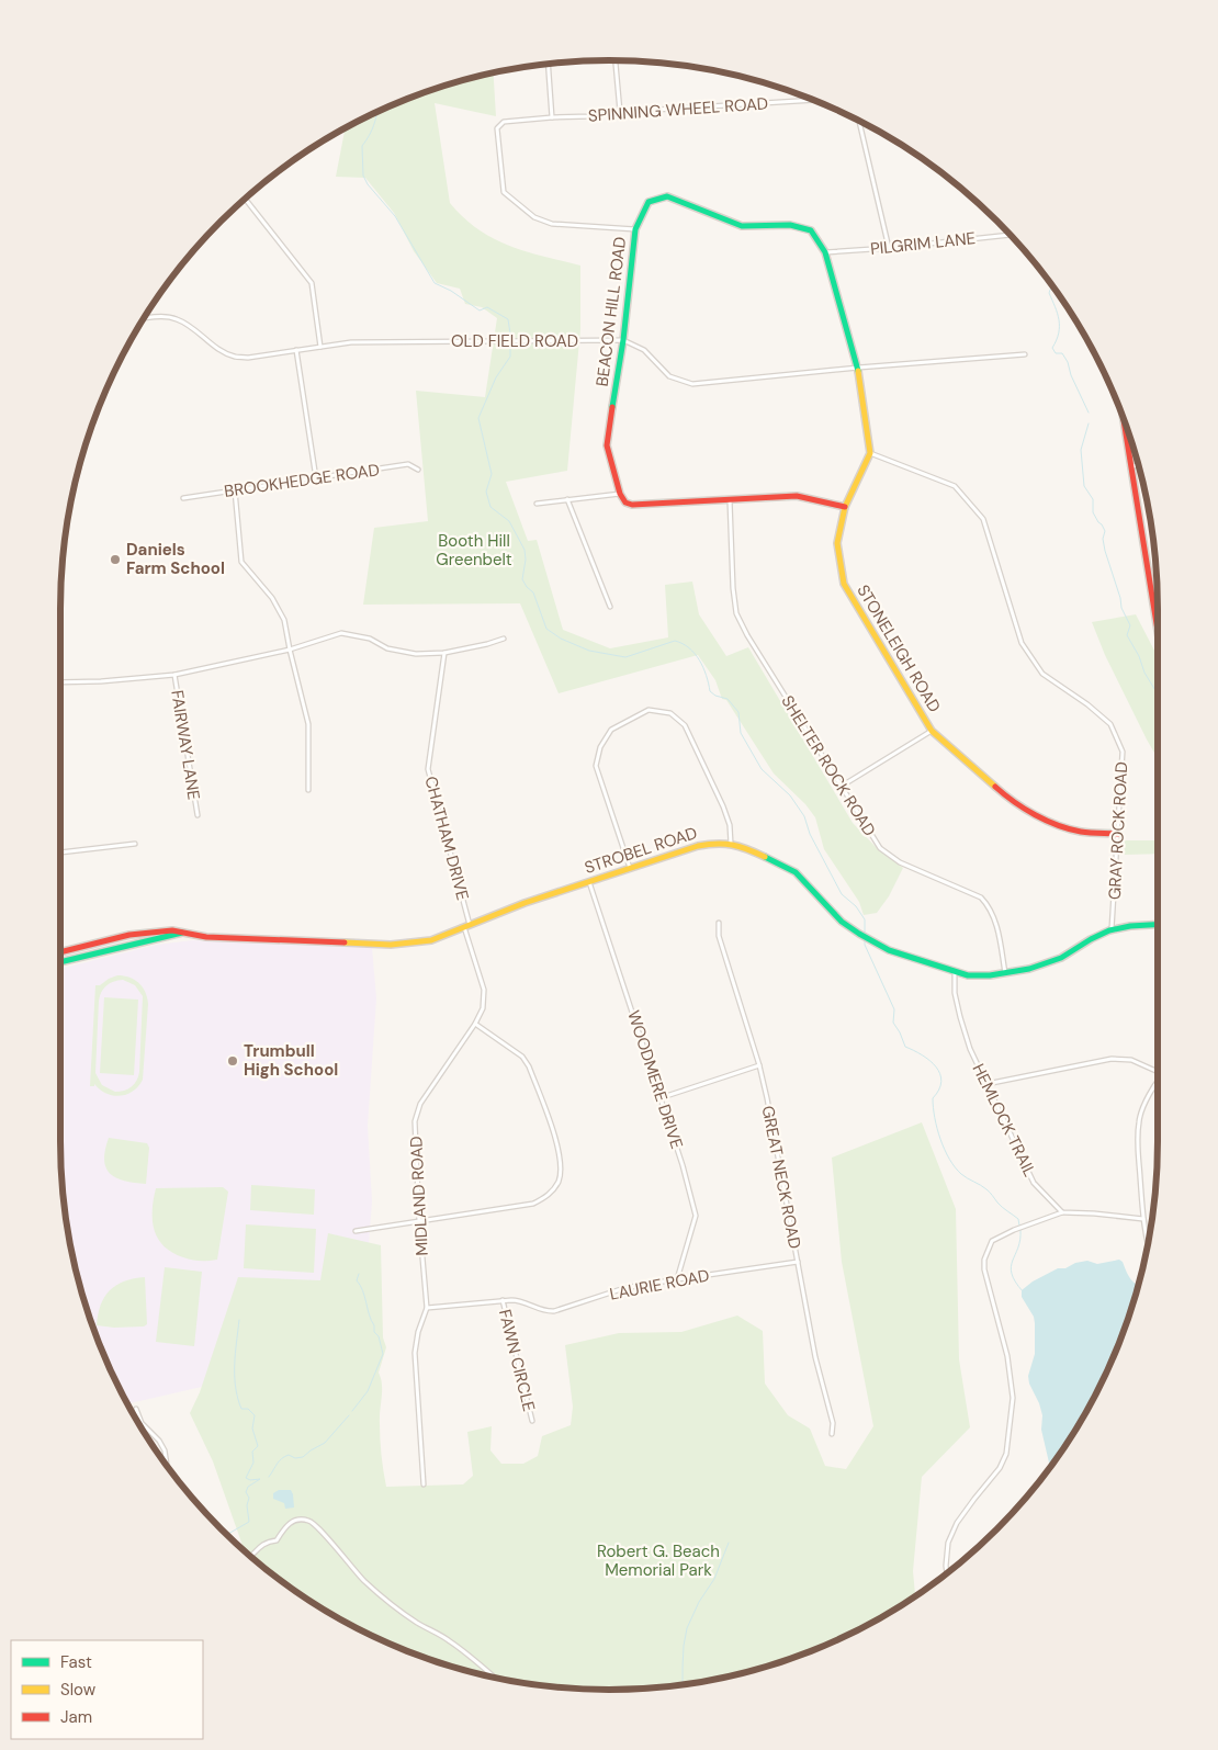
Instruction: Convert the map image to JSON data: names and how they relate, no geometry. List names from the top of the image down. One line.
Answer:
{"streets":{"street":["SPINNING WHEEL ROAD","PILGRIM LANE","BEACON HILL ROAD","OLD FIELD ROAD","BROOKHEDGE ROAD","STONELEIGH ROAD","FAIRWAY LANE","SHELTER ROCK ROAD","GRAY ROCK ROAD","CHATHAM DRIVE","STROBEL ROAD","WOODMERE DRIVE","HEMLOCK TRAIL","GREAT NECK ROAD","MIDLAND ROAD","LAURIE ROAD","FAWN CIRCLE"]},"crossings":[["SPINNING WHEEL ROAD","BEACON HILL ROAD"],["PILGRIM LANE","BEACON HILL ROAD"],["BEACON HILL ROAD","OLD FIELD ROAD"],["STONELEIGH ROAD","GRAY ROCK ROAD"],["SHELTER ROCK ROAD","STROBEL ROAD"],["GRAY ROCK ROAD","STROBEL ROAD"],["CHATHAM DRIVE","STROBEL ROAD"],["CHATHAM DRIVE","MIDLAND ROAD"],["STROBEL ROAD","WOODMERE DRIVE"],["STROBEL ROAD","HEMLOCK TRAIL"],["STROBEL ROAD","MIDLAND ROAD"],["WOODMERE DRIVE","LAURIE ROAD"],["GREAT NECK ROAD","LAURIE ROAD"],["MIDLAND ROAD","LAURIE ROAD"],["LAURIE ROAD","FAWN CIRCLE"]],"parks":["Booth Hill Greenbelt","Robert G. Beach Memorial Park"],"places":["Daniels Farm School","Trumbull High School"],"legend":["Fast","Slow","Jam"]}
